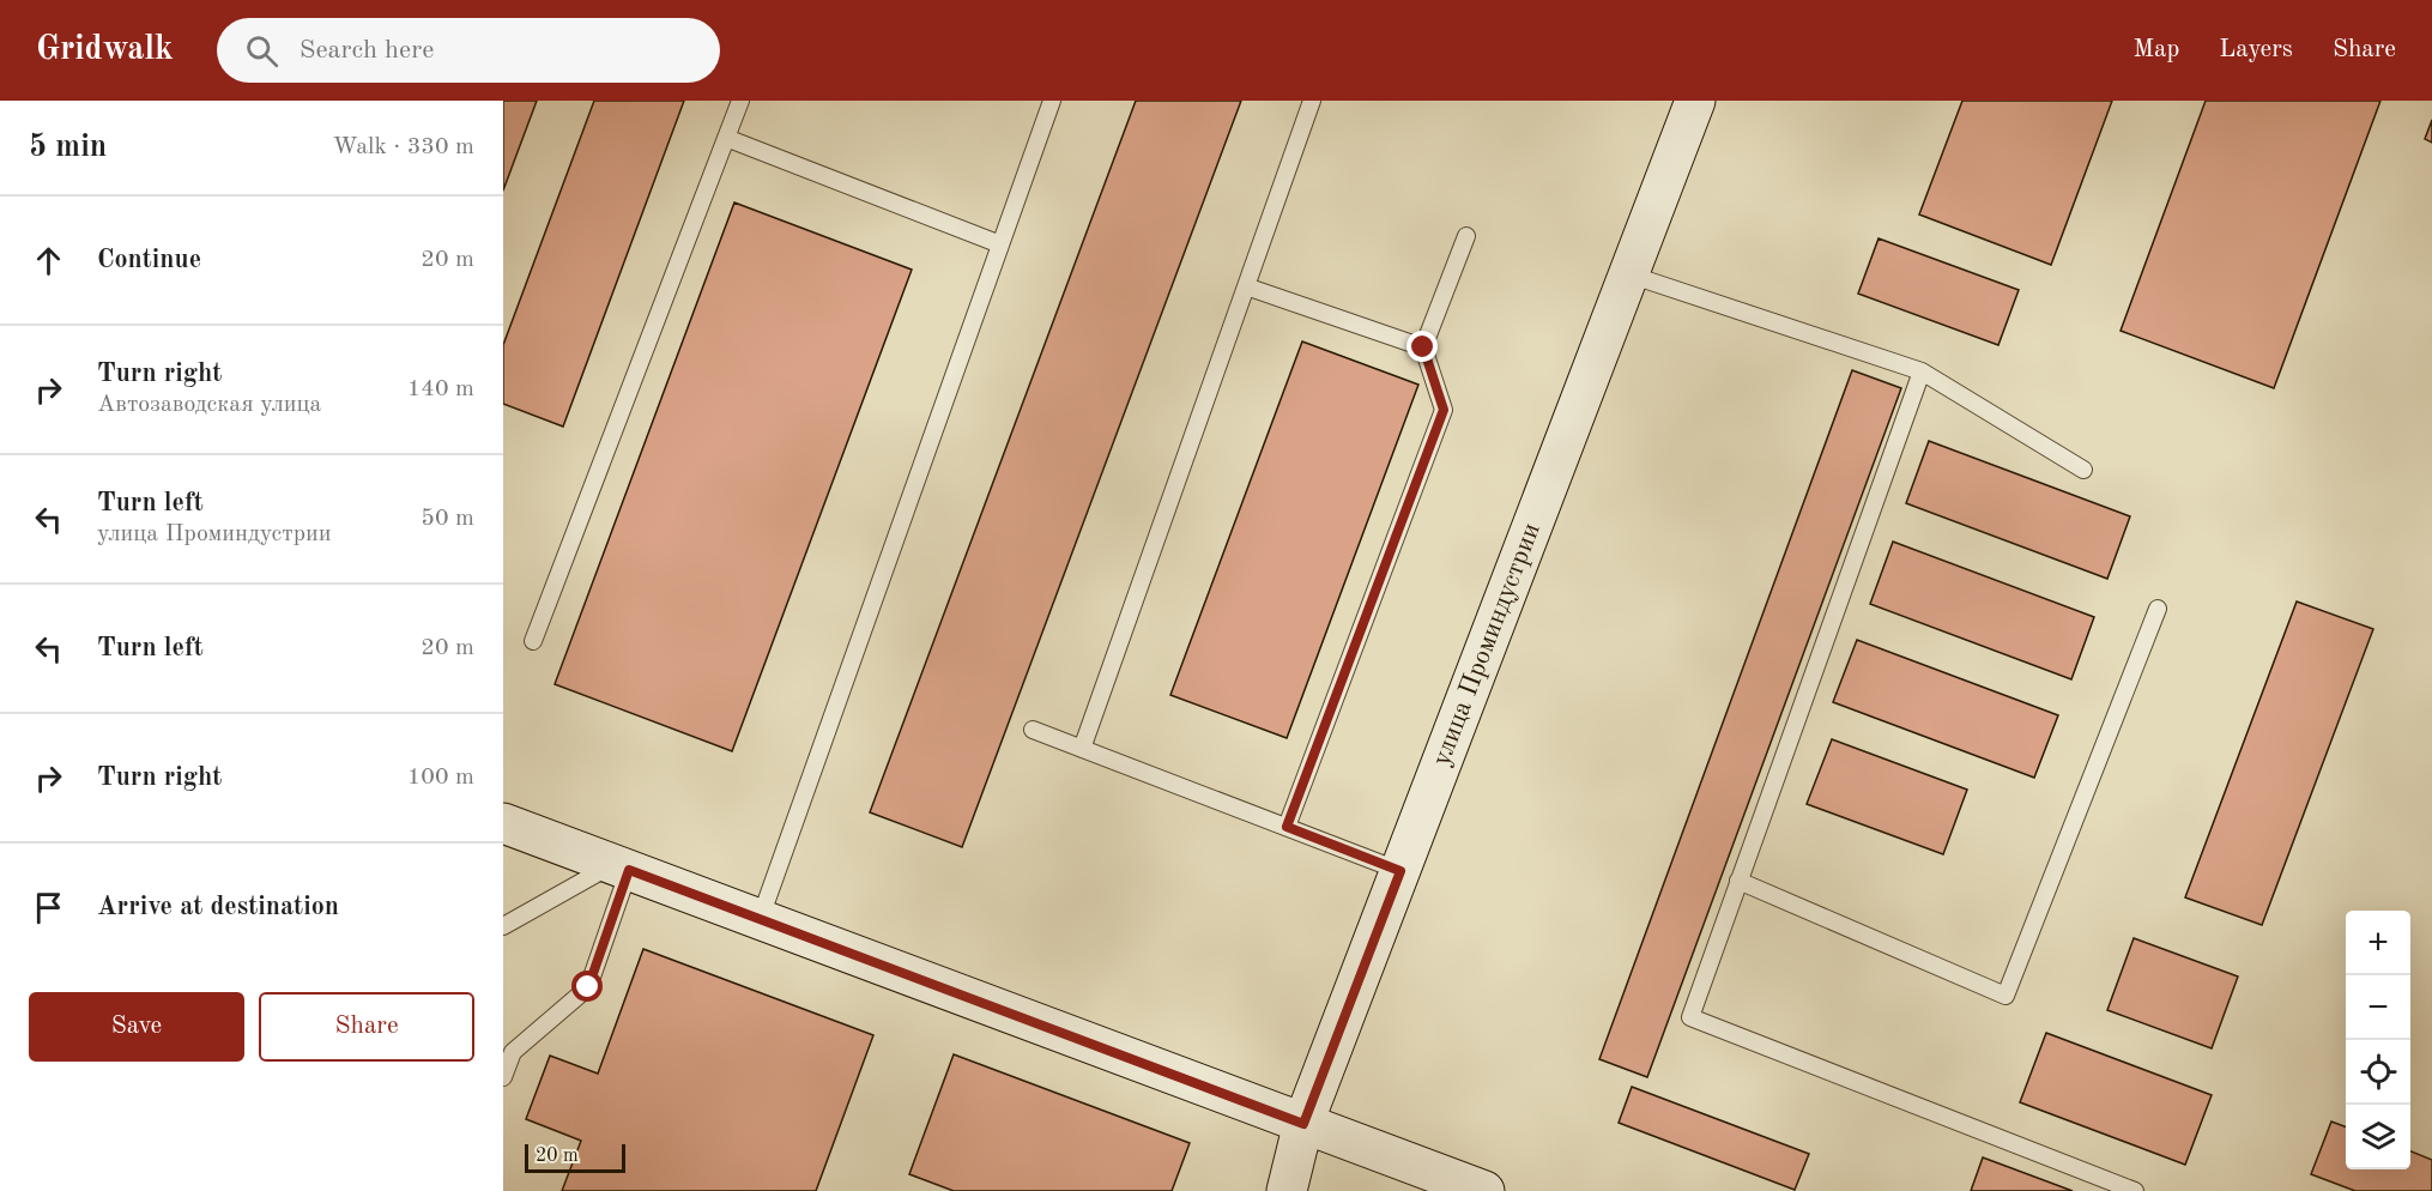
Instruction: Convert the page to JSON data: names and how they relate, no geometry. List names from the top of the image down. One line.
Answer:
{"streets":{"main road":["улица Проминдустрии"]},"scale_bar":"20 m","page":{"header":"Gridwalk","search":"Search here","nav":["Map","Layers","Share"],"heading":["5 min","Walk · 330 m"],"list":[["Continue","20 m"],["Turn right","Автозаводская улица","140 m"],["Turn left","улица Проминдустрии","50 m"],["Turn left","20 m"],["Turn right","100 m"],"Arrive at destination"],"map_buttons":["+","−"],"buttons":["Save","Share"],"scale":"20 m"}}
